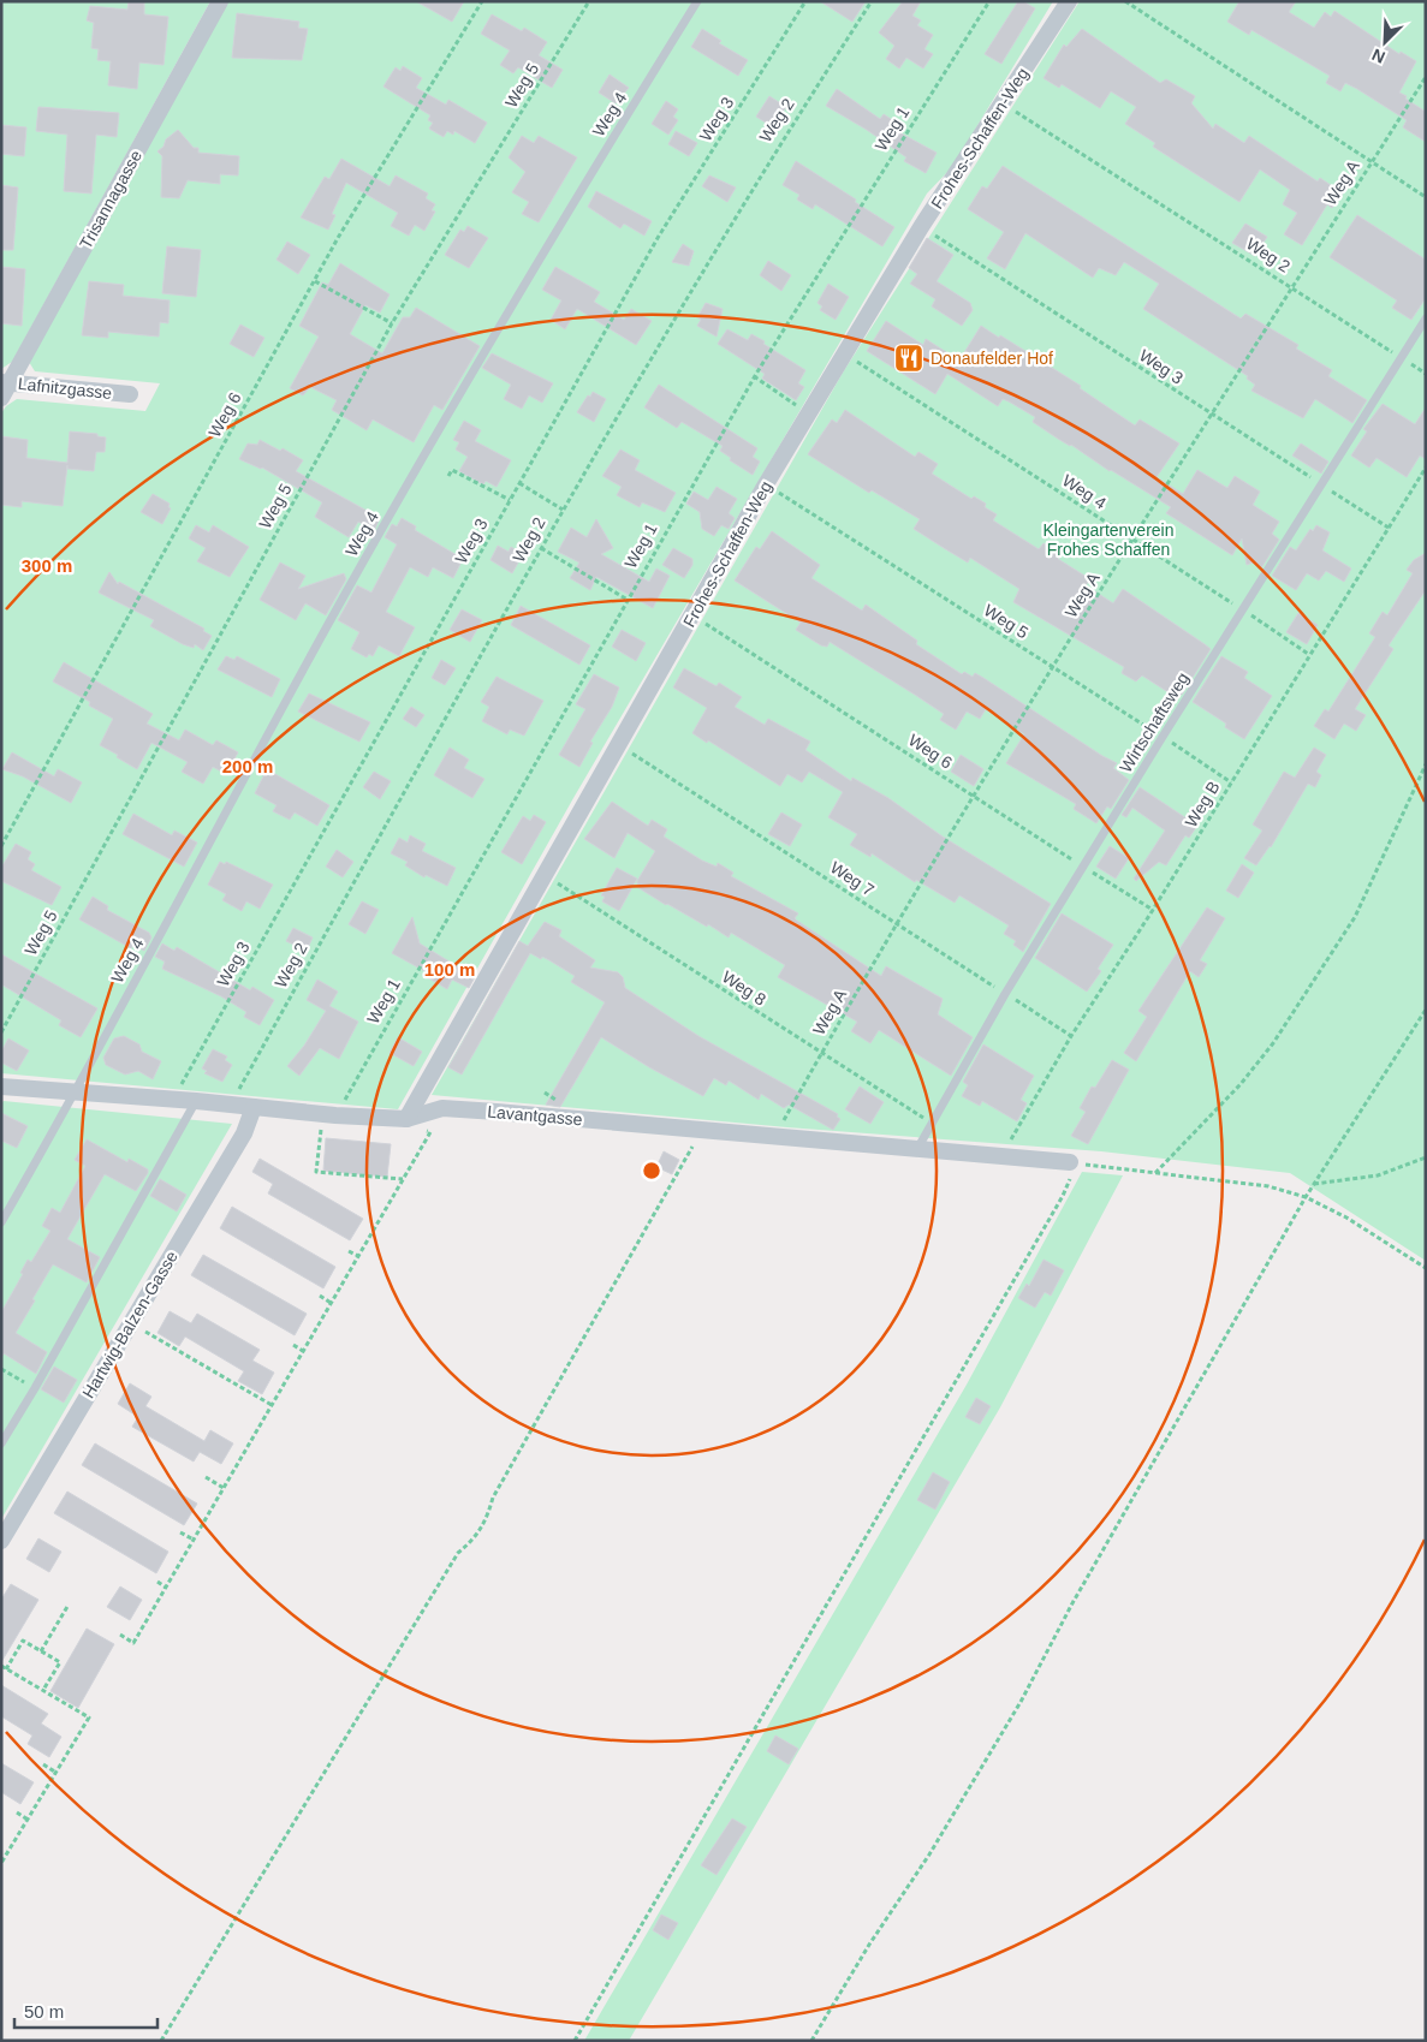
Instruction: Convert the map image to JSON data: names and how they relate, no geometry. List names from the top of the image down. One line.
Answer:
{"streets":{"street":["Frohes-Schaffen-Weg","Trisannagasse","Lafnitzgasse","Lavantgasse","Hartwig-Balzen-Gasse"],"lane":["Weg 4","Wirtschaftsweg"],"path":["Weg 5","Weg 3","Weg 2","Weg 1","Weg A","Weg 6","Weg B","Weg 7","Weg 8"]},"crossings":[["Weg 5","Frohes-Schaffen-Weg"],["Weg 5","Weg A"],["Weg 5","Wirtschaftsweg"],["Weg 5","Weg B"],["Weg 4","Frohes-Schaffen-Weg"],["Weg 4","Weg A"],["Weg 4","Wirtschaftsweg"],["Weg 4","Weg B"],["Weg 4","Lavantgasse"],["Weg 3","Frohes-Schaffen-Weg"],["Weg 3","Weg A"],["Weg 3","Wirtschaftsweg"],["Weg 3","Weg B"],["Weg 3","Lavantgasse"],["Weg 2","Frohes-Schaffen-Weg"],["Weg 2","Weg A"],["Weg 2","Wirtschaftsweg"],["Weg 2","Lavantgasse"],["Weg 1","Lavantgasse"],["Frohes-Schaffen-Weg","Weg 6"],["Frohes-Schaffen-Weg","Weg 7"],["Frohes-Schaffen-Weg","Weg 8"],["Frohes-Schaffen-Weg","Lavantgasse"],["Weg A","Weg 6"],["Weg A","Weg 7"],["Weg A","Weg 8"],["Weg A","Lavantgasse"],["Trisannagasse","Lafnitzgasse"],["Weg 6","Wirtschaftsweg"],["Weg 6","Weg B"],["Wirtschaftsweg","Weg 7"],["Wirtschaftsweg","Weg 8"],["Wirtschaftsweg","Lavantgasse"],["Weg B","Weg 7"],["Weg B","Lavantgasse"],["Lavantgasse","Hartwig-Balzen-Gasse"]],"parks":["Kleingartenverein Frohes Schaffen"],"places":{"restaurant":["Donaufelder Hof"]},"scale_bar":"50 m","north":"bottom left","rings":["300 m","200 m","100 m"]}
